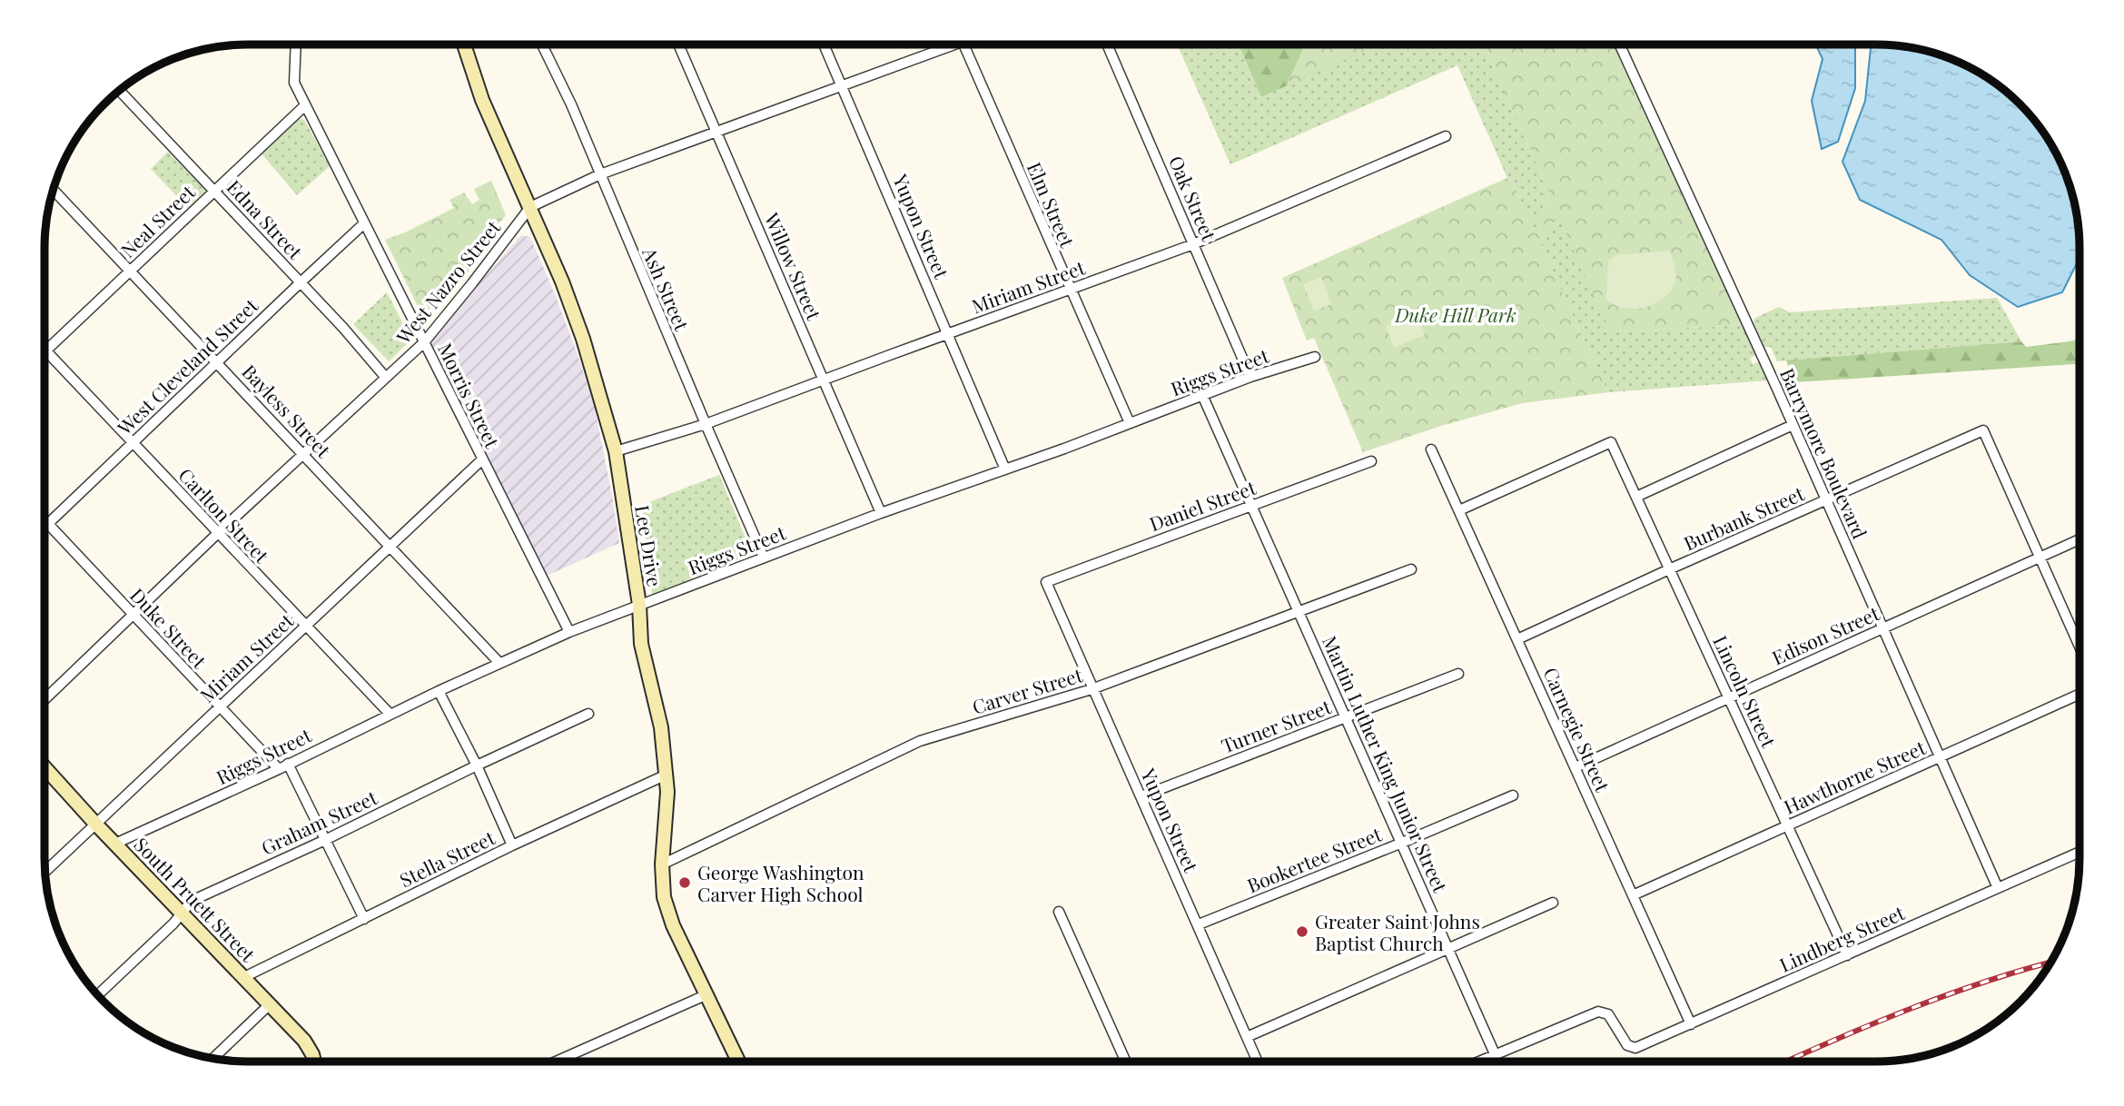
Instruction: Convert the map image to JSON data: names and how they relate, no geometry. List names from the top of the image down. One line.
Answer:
{"streets":{"main road":["Lee Drive","South Pruett Street"],"street":["Oak Street","Elm Street","Edna Street","Neal Street","Yupon Street","Willow Street","West Nazro Street","Miriam Street","Ash Street","West Cleveland Street","Riggs Street","Morris Street","Bayless Street","Barrymore Boulevard","Daniel Street","Carlton Street","Burbank Street","Duke Street","Edison Street","Carver Street","Lincoln Street","Turner Street","Carnegie Street","Martin Luther King Junior Street","Hawthorne Street","Graham Street","Stella Street","Bookertee Street","Lindberg Street"]},"crossings":[["Oak Street","Miriam Street"],["Oak Street","Riggs Street"],["Elm Street","Miriam Street"],["Elm Street","Riggs Street"],["Edna Street","Neal Street"],["Edna Street","West Nazro Street"],["Edna Street","West Cleveland Street"],["Neal Street","Morris Street"],["Neal Street","Bayless Street"],["Neal Street","Carlton Street"],["Yupon Street","West Nazro Street"],["Yupon Street","Miriam Street"],["Yupon Street","Riggs Street"],["Yupon Street","Daniel Street"],["Yupon Street","Carver Street"],["Yupon Street","Turner Street"],["Yupon Street","Bookertee Street"],["Willow Street","West Nazro Street"],["Willow Street","Miriam Street"],["Willow Street","Riggs Street"],["West Nazro Street","Ash Street"],["West Nazro Street","Morris Street"],["West Nazro Street","Bayless Street"],["West Nazro Street","Carlton Street"],["West Nazro Street","Lee Drive"],["West Nazro Street","Duke Street"],["Miriam Street","Ash Street"],["Miriam Street","Morris Street"],["Miriam Street","Bayless Street"],["Miriam Street","Carlton Street"],["Miriam Street","Lee Drive"],["Miriam Street","Duke Street"],["Miriam Street","South Pruett Street"],["Ash Street","Riggs Street"],["West Cleveland Street","Morris Street"],["West Cleveland Street","Bayless Street"],["West Cleveland Street","Carlton Street"],["West Cleveland Street","Duke Street"],["Riggs Street","Morris Street"],["Riggs Street","Bayless Street"],["Riggs Street","Carlton Street"],["Riggs Street","Lee Drive"],["Riggs Street","Duke Street"],["Riggs Street","Martin Luther King Junior Street"],["Riggs Street","South Pruett Street"],["Barrymore Boulevard","Burbank Street"],["Barrymore Boulevard","Edison Street"],["Barrymore Boulevard","Hawthorne Street"],["Barrymore Boulevard","Lindberg Street"],["Daniel Street","Martin Luther King Junior Street"],["Burbank Street","Edison Street"],["Burbank Street","Lincoln Street"],["Burbank Street","Carnegie Street"],["Lee Drive","Carver Street"],["Lee Drive","Stella Street"],["Edison Street","Lincoln Street"],["Edison Street","Carnegie Street"],["Carver Street","Martin Luther King Junior Street"],["Lincoln Street","Carnegie Street"],["Lincoln Street","Hawthorne Street"],["Lincoln Street","Lindberg Street"],["Turner Street","Martin Luther King Junior Street"],["Carnegie Street","Hawthorne Street"],["Carnegie Street","Lindberg Street"],["Martin Luther King Junior Street","Bookertee Street"],["Martin Luther King Junior Street","Lindberg Street"],["Graham Street","South Pruett Street"],["Stella Street","South Pruett Street"]],"parks":["Duke Hill Park"],"places":["George Washington Carver High School","Greater Saint Johns Baptist Church"]}
